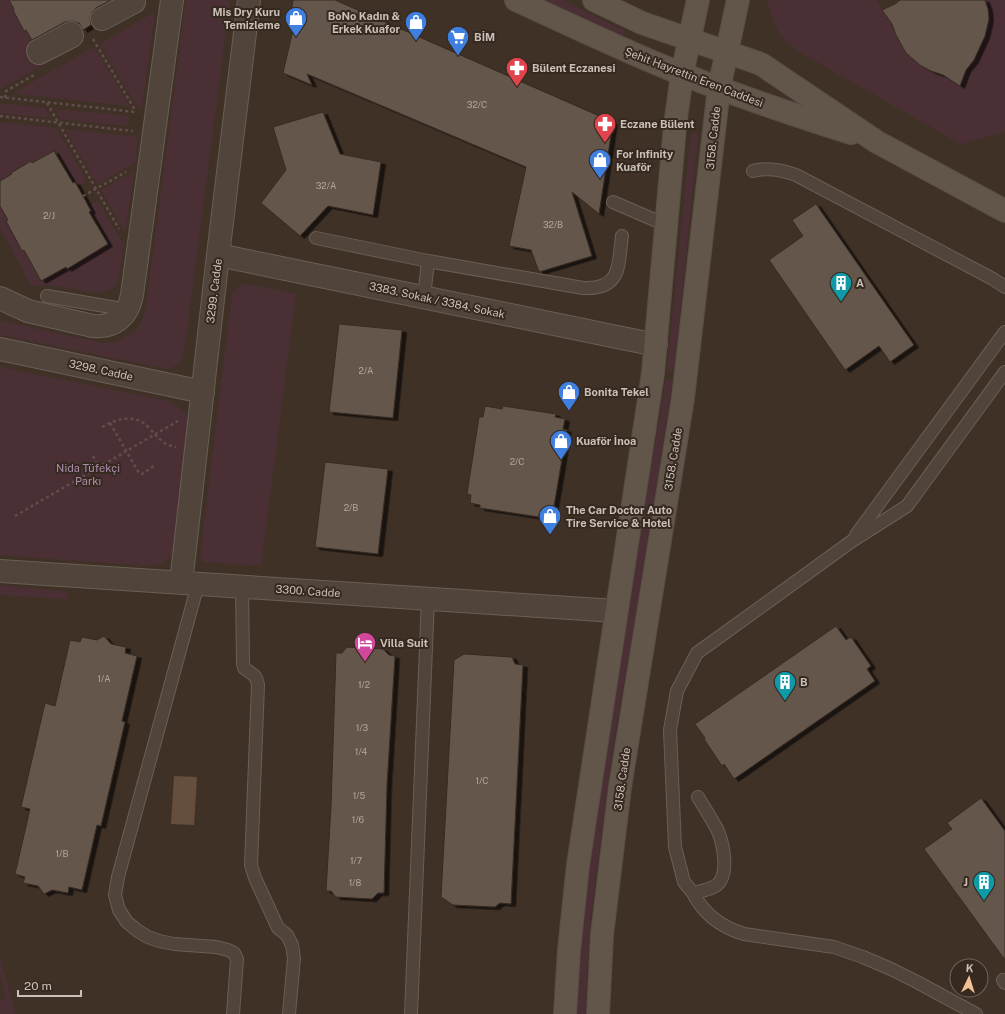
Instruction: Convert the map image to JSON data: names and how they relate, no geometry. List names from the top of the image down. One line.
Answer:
{"streets":{"street":["Şehit Hayrettin Eren Caddesi","3158. Cadde","3299. Cadde","3383. Sokak / 3384. Sokak","3298. Cadde","3300. Cadde"]},"crossings":[["Şehit Hayrettin Eren Caddesi","3158. Cadde"],["3299. Cadde","3383. Sokak / 3384. Sokak"],["3299. Cadde","3298. Cadde"],["3299. Cadde","3300. Cadde"]],"parks":["Nida Tüfekçi Parkı"],"places":{"shop":["Mis Dry Kuru Temizleme","BoNo Kadın & Erkek Kuafor","For Infinity Kuaför","Bonita Tekel","Kuaför İnoa","The Car Doctor Auto Tire Service & Hotel"],"supermarket":["BİM"],"pharmacy":["Bülent Eczanesi","Eczane Bülent"],"building":["A","B","J"],"hotel":["Villa Suit"]},"house_numbers":["32/C","32/A","2/J","32/B","2/A","2/C","2/B","1/A","1/2","1/3","1/4","1/C","1/5","1/6","1/B","1/7","1/8"],"scale_bar":"20 m","north":"top"}
